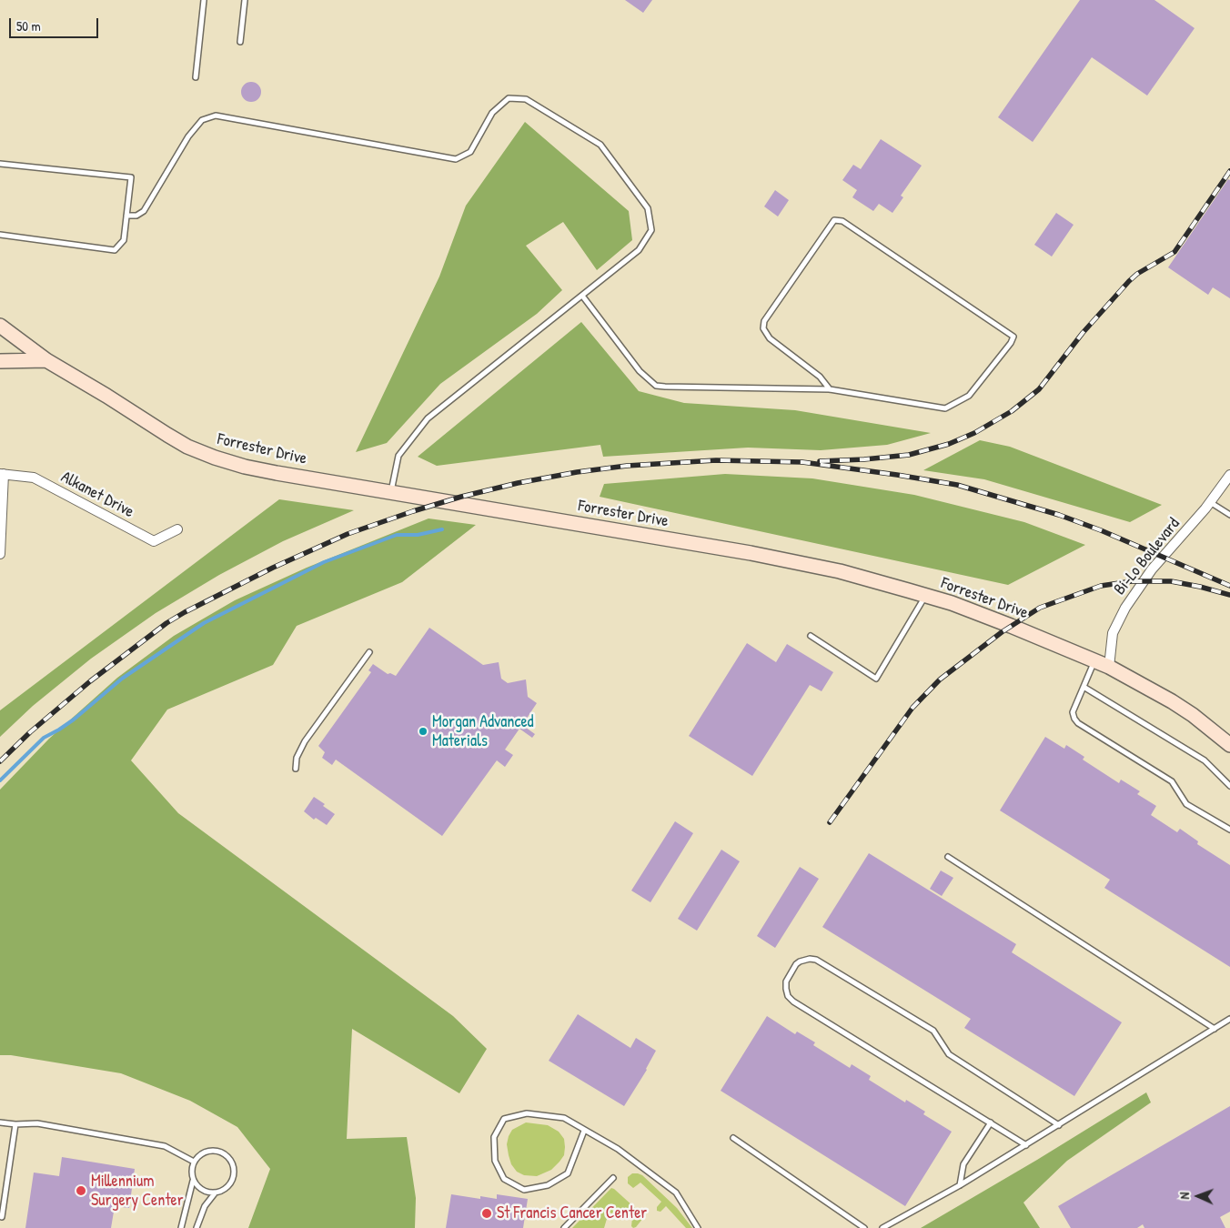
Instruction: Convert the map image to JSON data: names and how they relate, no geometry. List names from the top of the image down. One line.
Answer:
{"streets":{"street":["Forrester Drive","Alkanet Drive","Bi-Lo Boulevard"]},"crossings":[["Forrester Drive","Bi-Lo Boulevard"]],"places":["Morgan Advanced Materials","Millennium Surgery Center","St Francis Cancer Center"],"scale_bar":"50 m","north":"left"}
